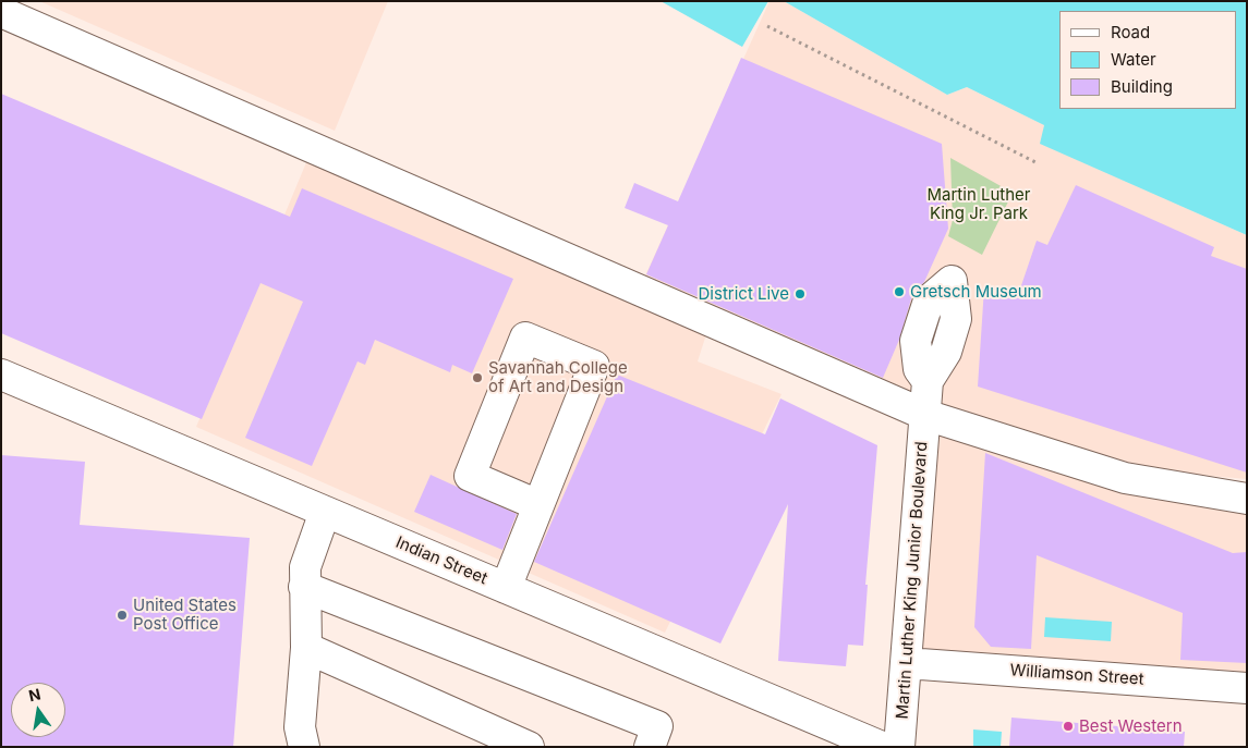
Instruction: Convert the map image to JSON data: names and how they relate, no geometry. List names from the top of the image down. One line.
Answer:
{"streets":{"street":["Indian Street","Martin Luther King Junior Boulevard","Williamson Street"]},"crossings":[["Martin Luther King Junior Boulevard","Williamson Street"]],"parks":["Martin Luther King Jr. Park"],"places":["Gretsch Museum","District Live","Savannah College of Art and Design","United States Post Office","Best Western"],"legend":["Road","Water","Building"],"north":"top"}
